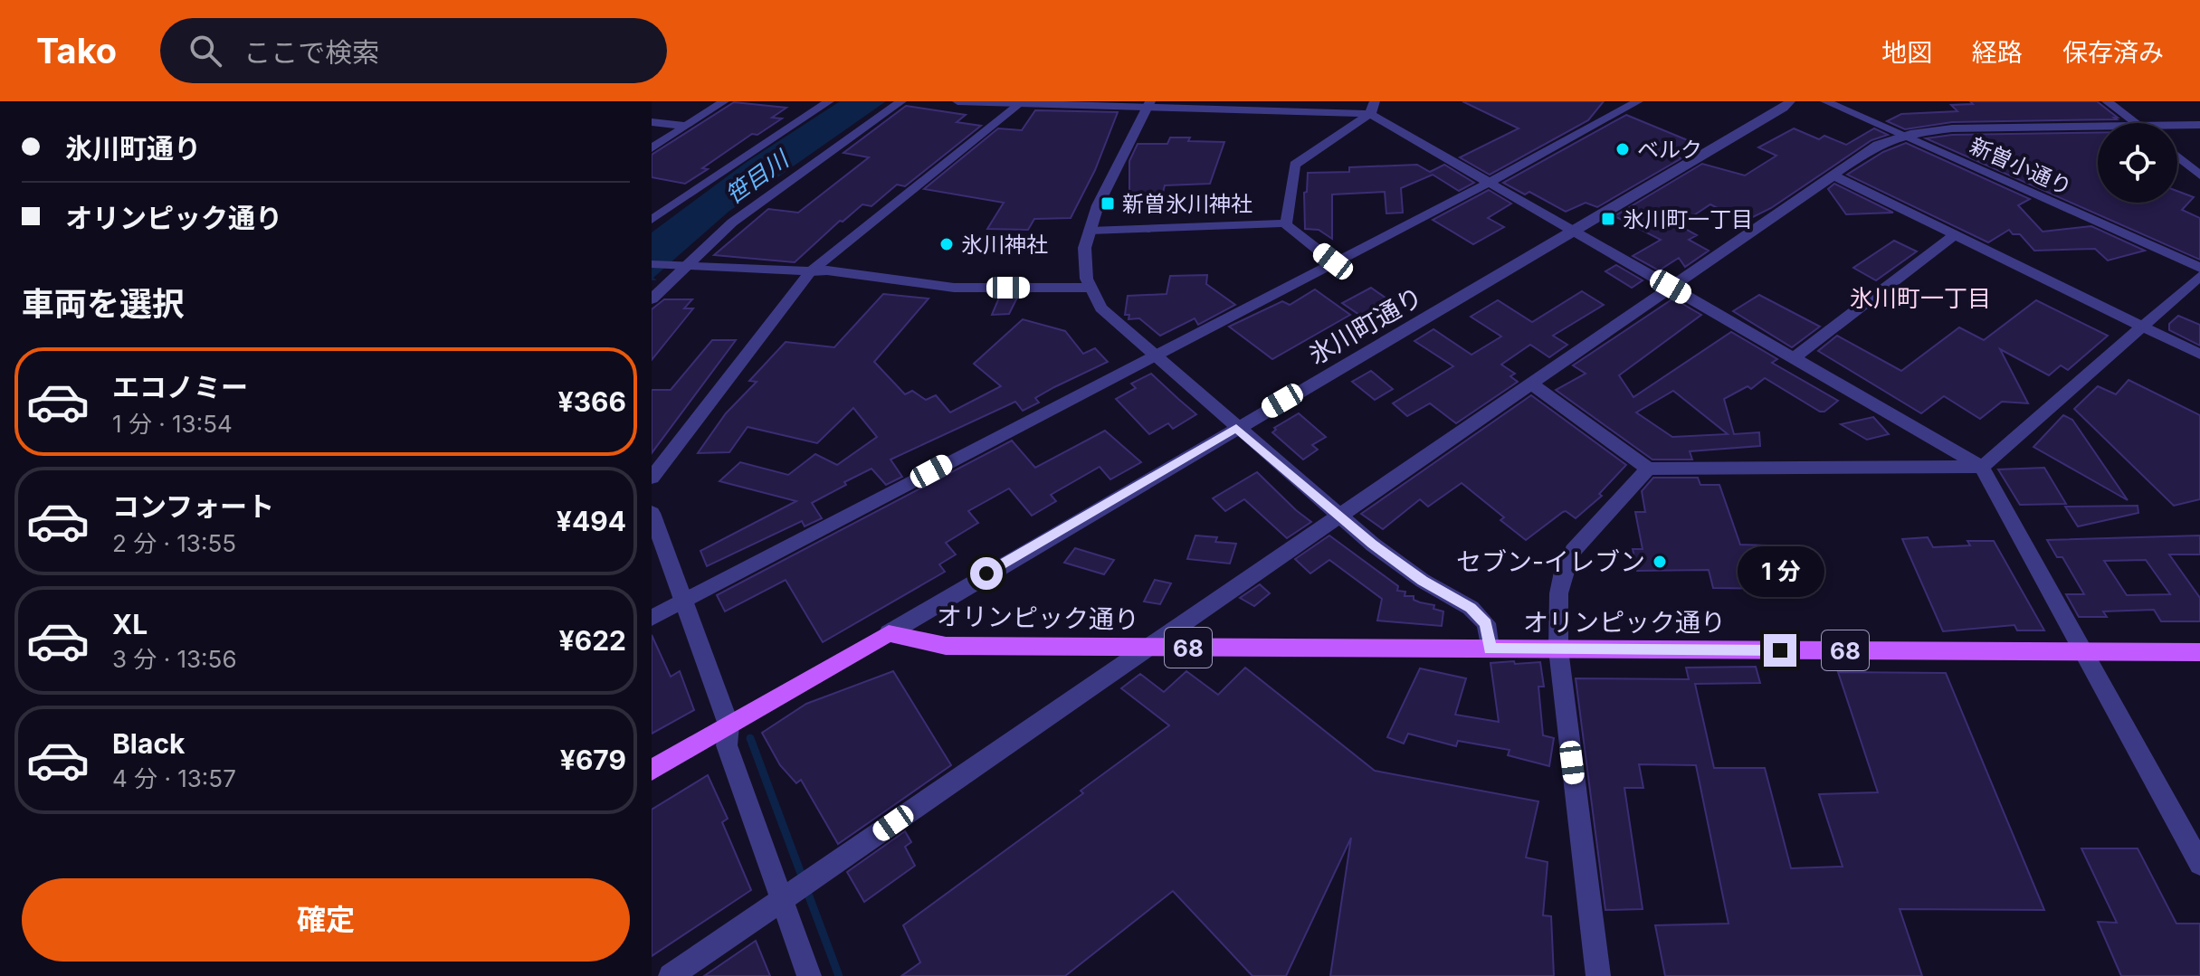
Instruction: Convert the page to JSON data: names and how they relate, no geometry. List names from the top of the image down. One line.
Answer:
{"streets":{"main road":["オリンピック通り","68"],"street":["新曽小通り","氷川町通り"]},"crossings":[["氷川町通り","オリンピック通り"]],"districts":["氷川町一丁目"],"water":["笹目川"],"places":{"other":["ベルク","氷川神社","セブン-イレブン"],"transit":["新曽氷川神社","氷川町一丁目"]},"page":{"header":"Tako","search":"ここで検索","nav":["地図","経路","保存済み"],"banner":["氷川町通り","オリンピック通り"],"heading":"車両を選択","list":[{"name":"エコノミー","note":"1 分 · 13:54","value":"¥366"},{"name":"コンフォート","note":"2 分 · 13:55","value":"¥494"},{"name":"XL","note":"3 分 · 13:56","value":"¥622"},{"name":"Black","note":"4 分 · 13:57","value":"¥679"}],"bubble":"1 分","buttons":"確定"}}
